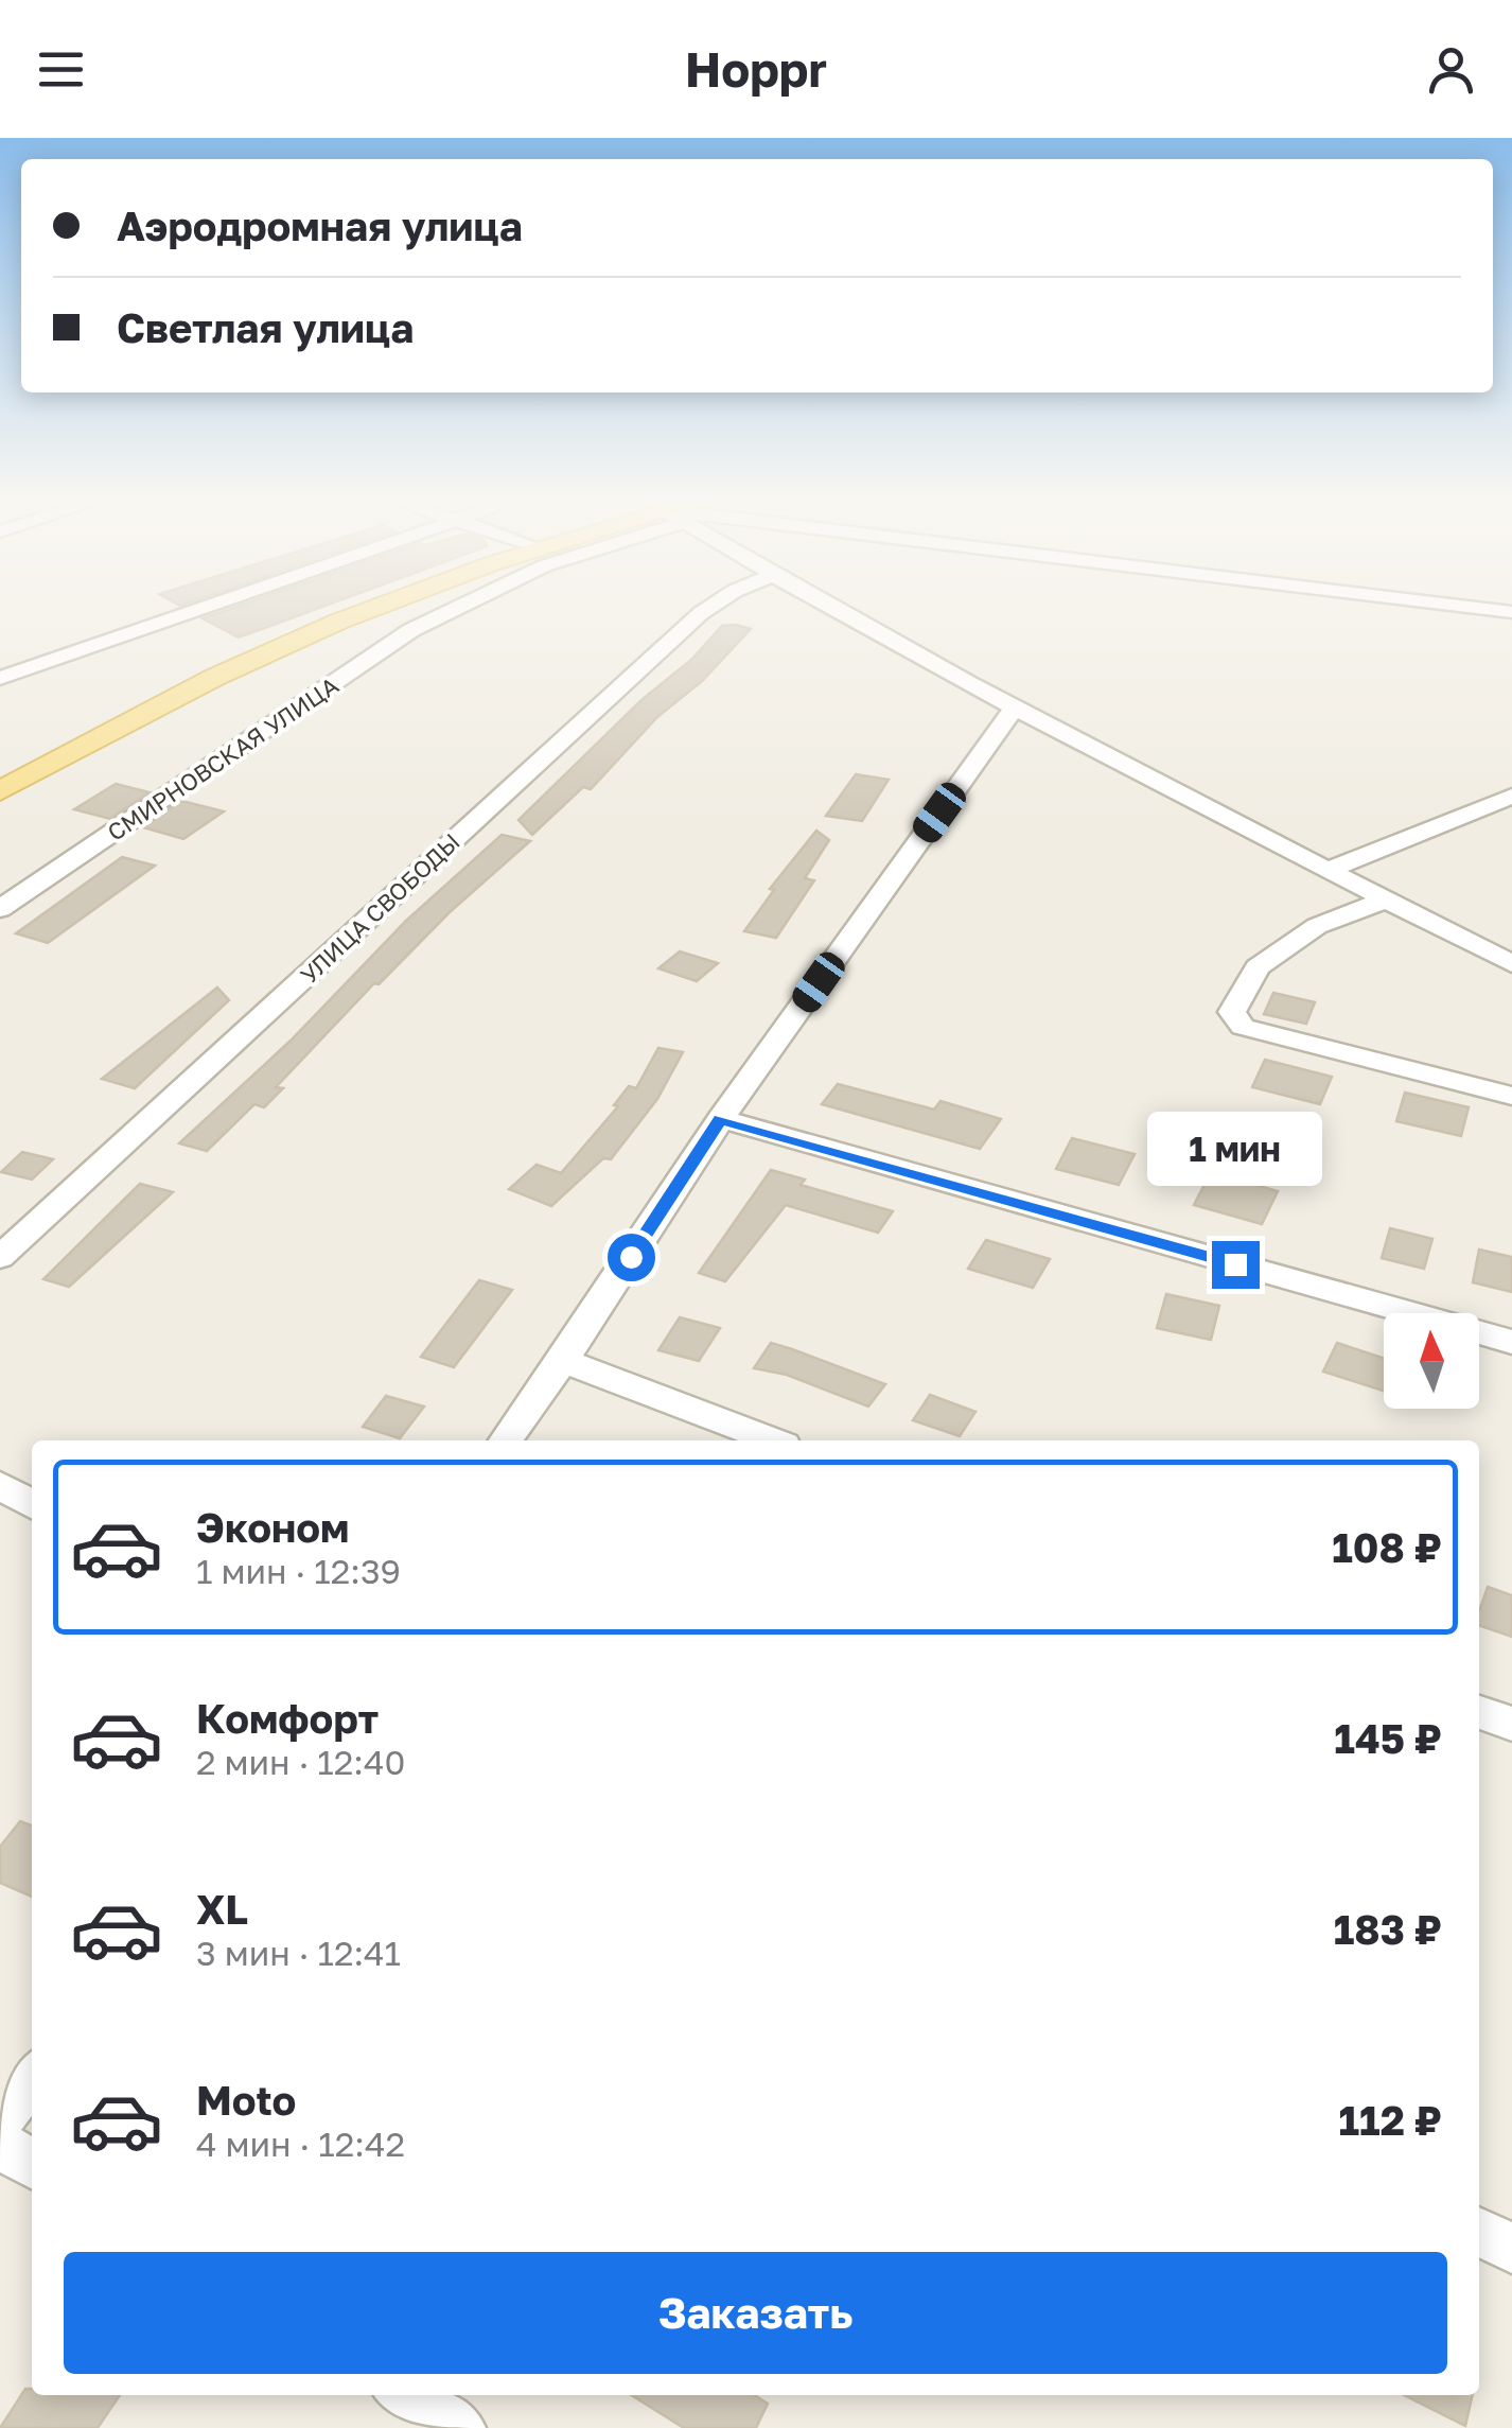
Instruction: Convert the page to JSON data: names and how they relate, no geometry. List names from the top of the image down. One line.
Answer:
{"streets":{"street":["СМИРНОВСКАЯ УЛИЦА","УЛИЦА СВОБОДЫ"]},"north":"top","page":{"header":"Hoppr","banner":["Аэродромная улица","Светлая улица"],"bubble":"1 мин","list":[{"name":"Эконом","note":"1 мин · 12:39","value":"108 ₽"},{"name":"Комфорт","note":"2 мин · 12:40","value":"145 ₽"},{"name":"XL","note":"3 мин · 12:41","value":"183 ₽"},{"name":"Moto","note":"4 мин · 12:42","value":"112 ₽"}],"buttons":"Заказать"}}
